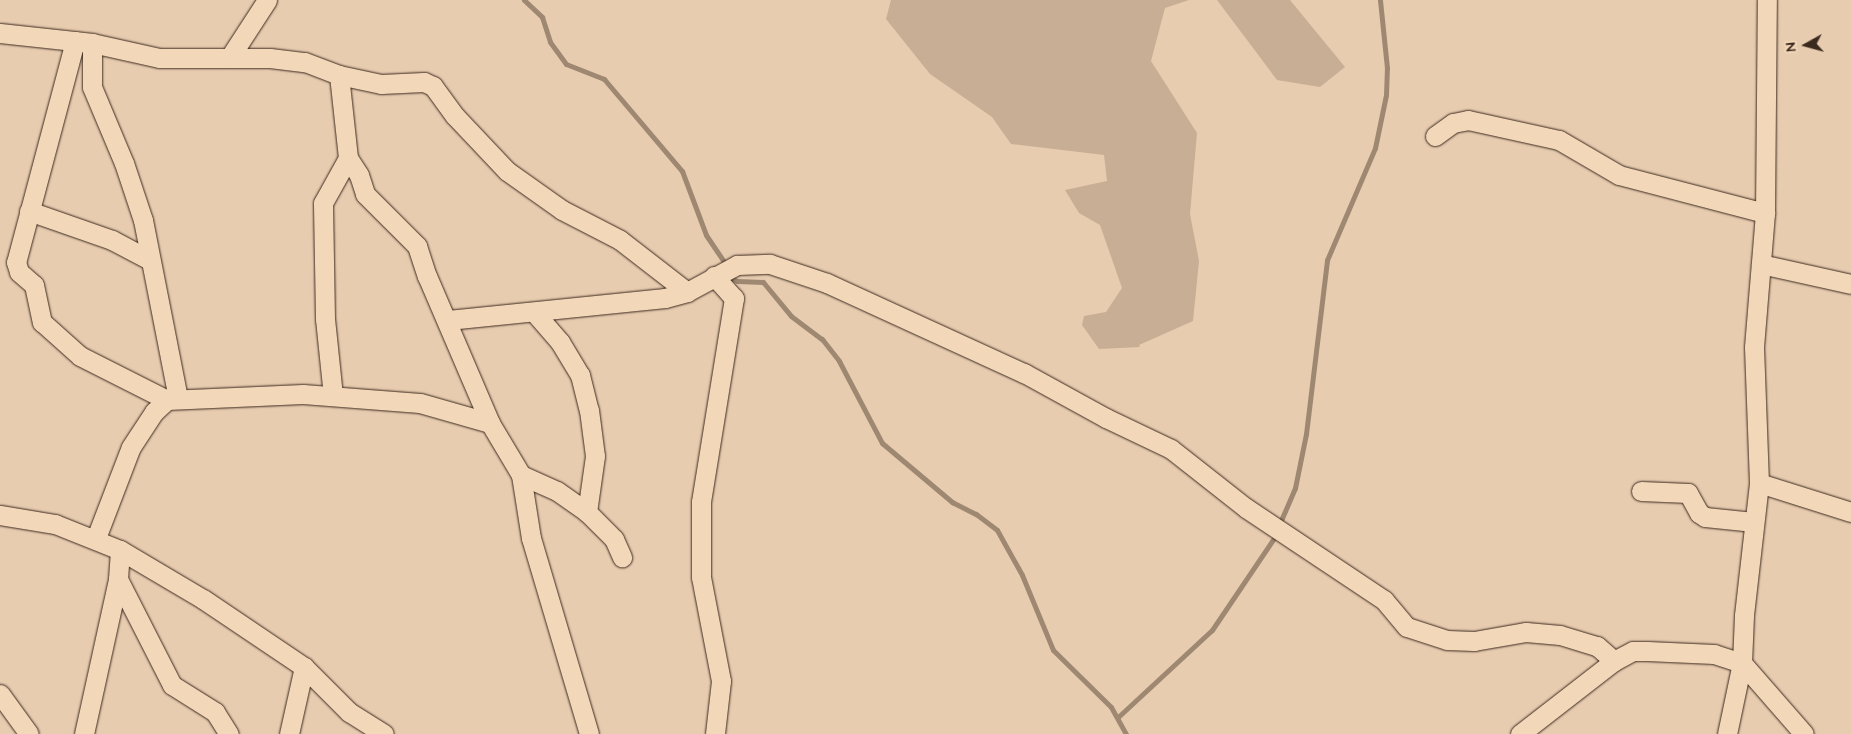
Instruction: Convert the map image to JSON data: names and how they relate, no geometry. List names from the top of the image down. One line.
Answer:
{"north":"left"}
